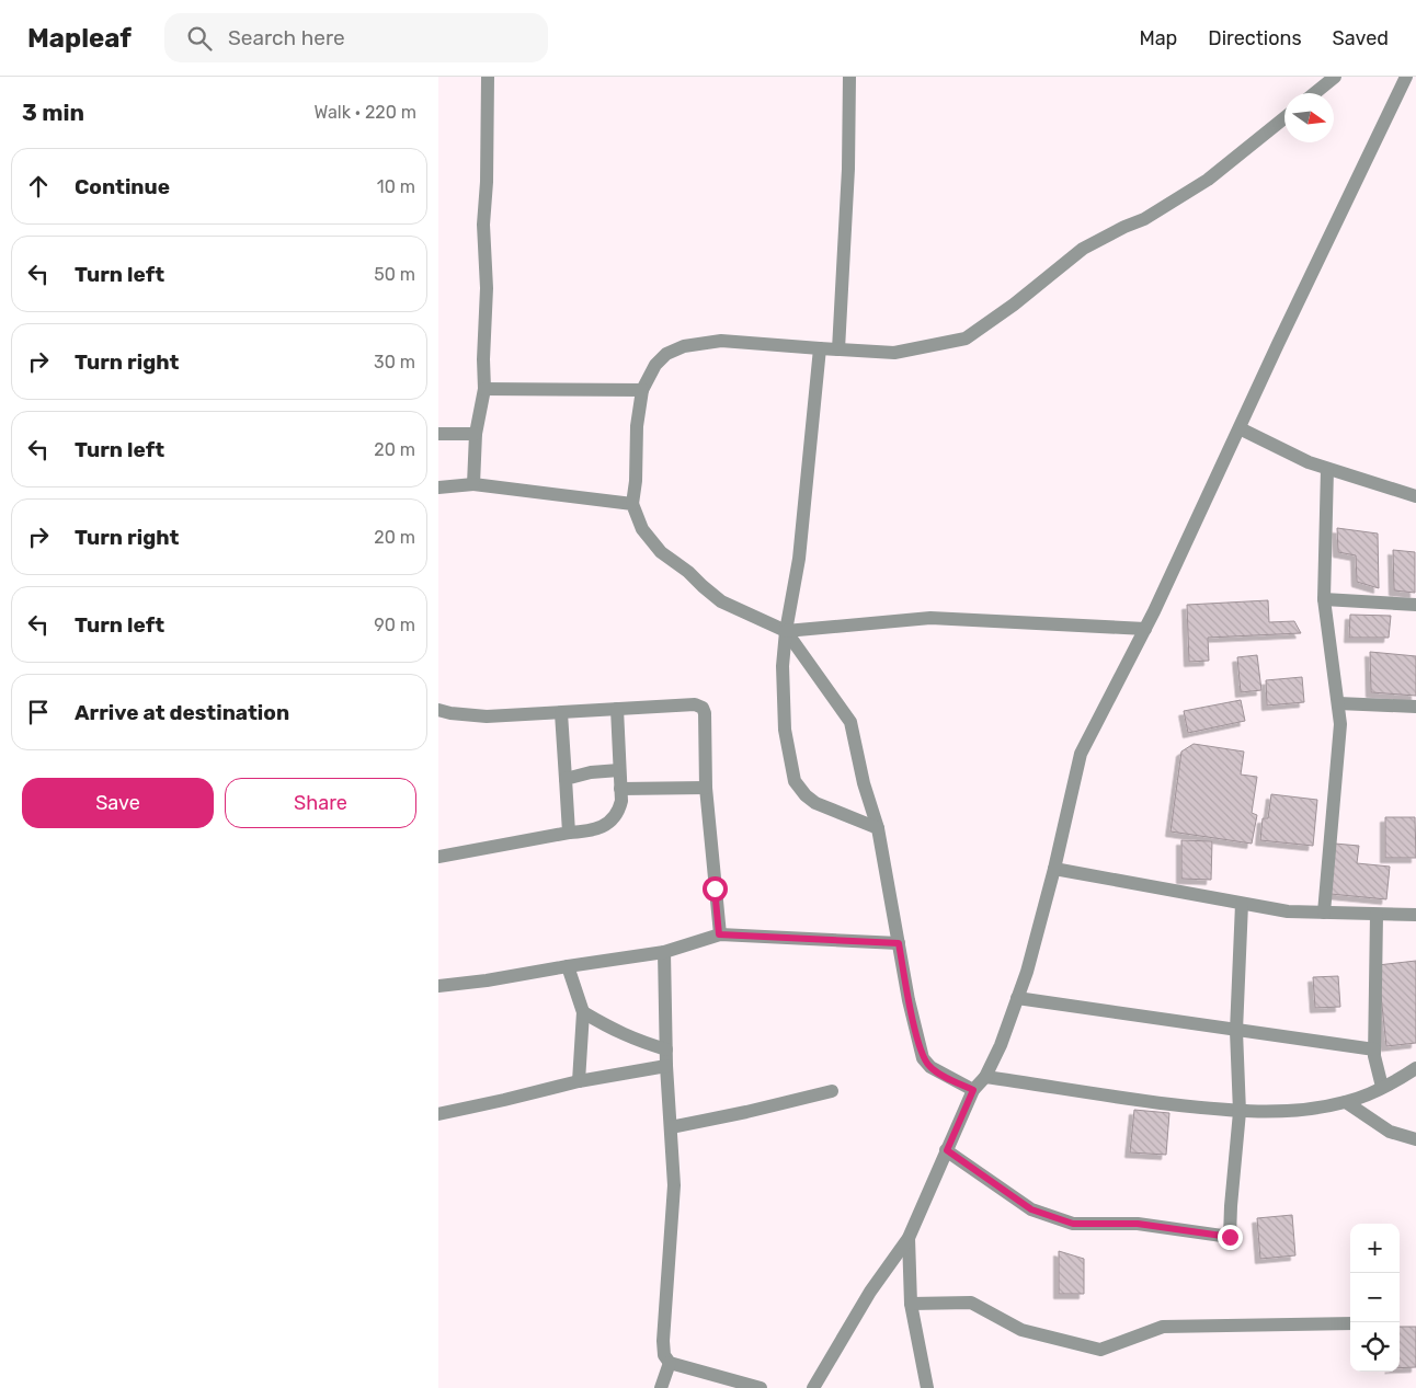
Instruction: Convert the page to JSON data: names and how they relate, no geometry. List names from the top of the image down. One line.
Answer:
{"north":"right","page":{"header":"Mapleaf","search":"Search here","nav":["Map","Directions","Saved"],"heading":["3 min","Walk · 220 m"],"list":[["Continue","10 m"],["Turn left","50 m"],["Turn right","30 m"],["Turn left","20 m"],["Turn right","20 m"],["Turn left","90 m"],"Arrive at destination"],"buttons":["Save","Share"],"map_buttons":["+","−"]}}
